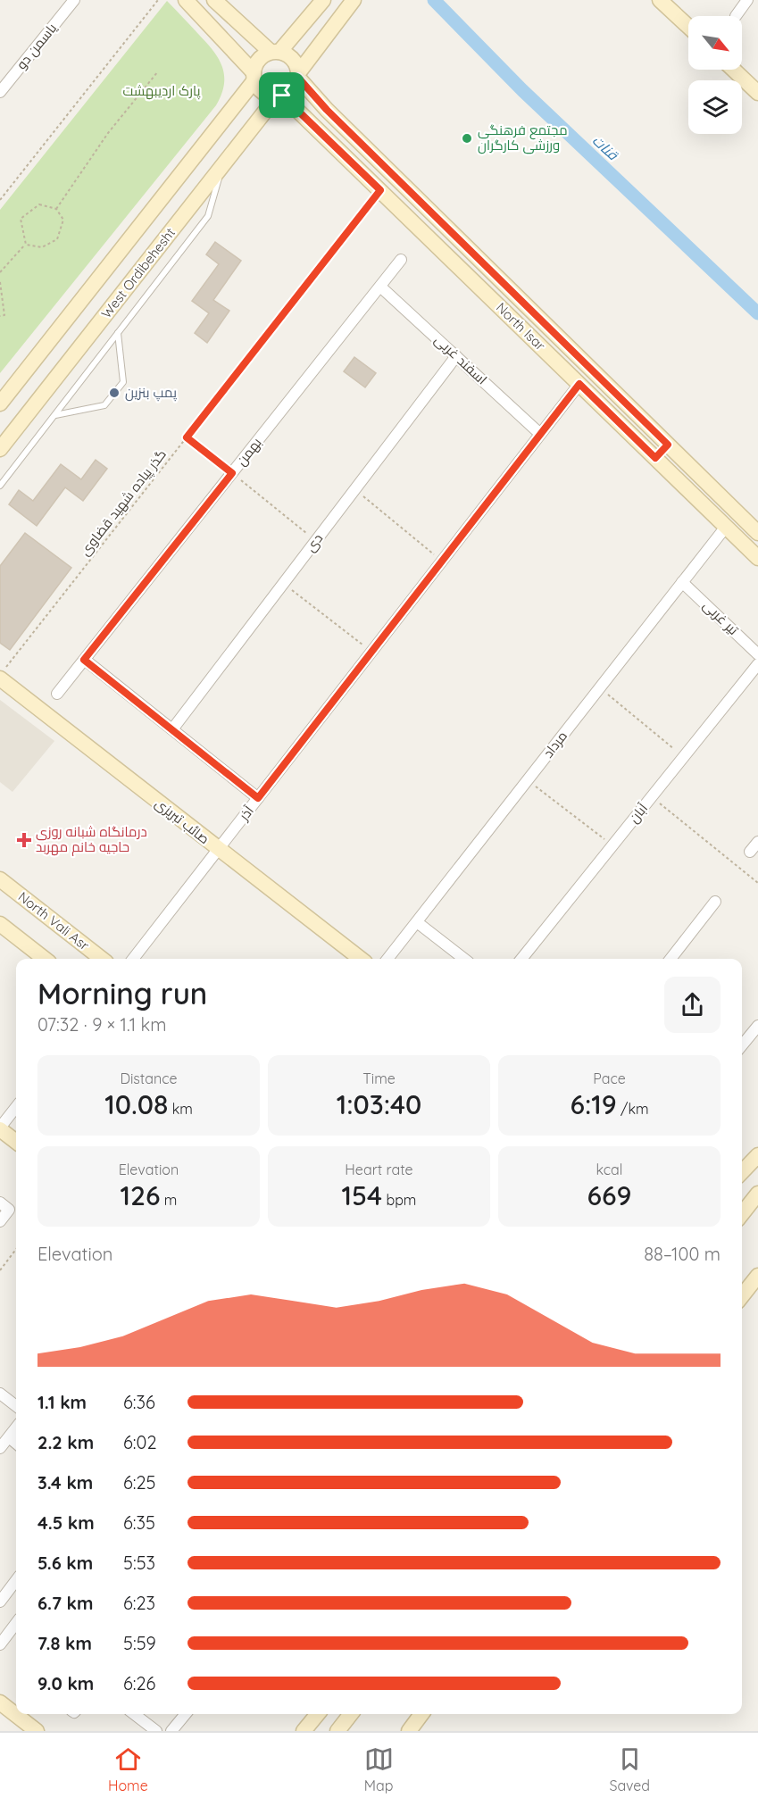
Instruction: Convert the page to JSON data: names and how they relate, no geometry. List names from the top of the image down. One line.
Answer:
{"streets":{"main road":["West Ordibehesht","North Isar","صائب تبریزی","North Vali Asr"],"street":["یاسمن دو","اسفند غربی","بهمن","دی","تیر غربی","مرداد","آذر","آبان"],"path":["گذر پیاده شهید قضاوی"]},"crossings":[["West Ordibehesht","North Isar"],["North Isar","گذر پیاده شهید قضاوی"],["North Isar","مرداد"],["North Isar","آذر"],["اسفند غربی","بهمن"],["اسفند غربی","دی"],["اسفند غربی","آذر"],["گذر پیاده شهید قضاوی","صائب تبریزی"],["تیر غربی","مرداد"],["آذر","صائب تبریزی"]],"water":["قنات"],"parks":["پارک اردیبهشت"],"places":{"other":["مجتمع فرهنگی ورزشی کارگران","پمپ بنزین"],"health":["درمانگاه شبانه‌ روزی حاجیه‌ خانم مهربد"]},"north":"bottom right","page":{"heading":["Morning run","07:32 · 9 × 1.1 km"],"stats":[["Distance","10.08 km"],["Time","1:03:40"],["Pace","6:19 /km"],["Elevation","126 m"],["Heart rate","154 bpm"],["kcal","669"]],"chart":["Elevation","88–100 m"],"list":[{"name":"1.1 km","note":"6:36"},{"name":"2.2 km","note":"6:02"},{"name":"3.4 km","note":"6:25"},{"name":"4.5 km","note":"6:35"},{"name":"5.6 km","note":"5:53"},{"name":"6.7 km","note":"6:23"},{"name":"7.8 km","note":"5:59"},{"name":"9.0 km","note":"6:26"}],"tabs":["Home","Map","Saved"]}}
